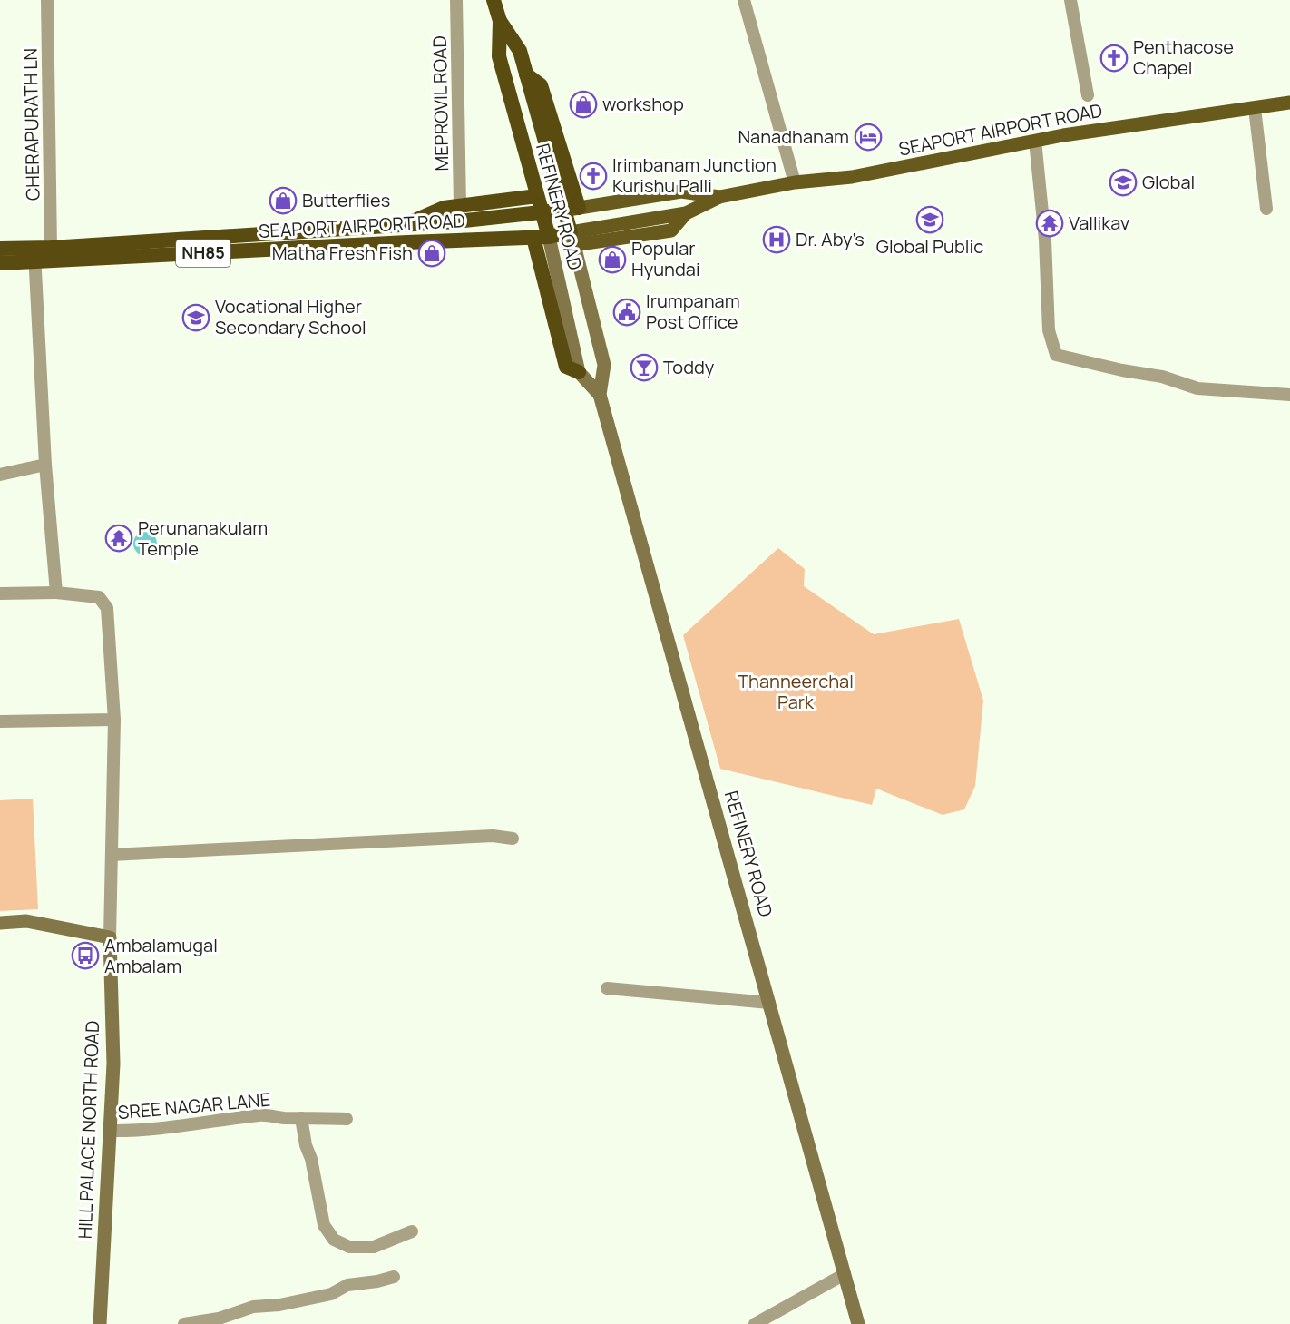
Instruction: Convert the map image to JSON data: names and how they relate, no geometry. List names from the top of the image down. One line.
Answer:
{"streets":{"highway":["SEAPORT AIRPORT ROAD","REFINERY ROAD","NH85"],"main road":["HILL PALACE NORTH ROAD"],"street":["MEPROVIL ROAD","CHERAPURATH LN","SREE NAGAR LANE"]},"crossings":[["CHERAPURATH LN","SEAPORT AIRPORT ROAD"],["SEAPORT AIRPORT ROAD","REFINERY ROAD"],["SREE NAGAR LANE","HILL PALACE NORTH ROAD"]],"parks":["Thanneerchal Park"],"places":{"church":["Penthacose Chapel","Irimbanam Junction Kurishu Palli"],"shop":["workshop","Butterflies","Matha Fresh Fish","Popular Hyundai"],"hotel":["Nanadhanam"],"school or university":["Global","Global Public","Vocational Higher Secondary School"],"temple":["Vallikav","Perunanakulam Temple"],"hospital":["Dr. Aby's"],"public building":["Irumpanam Post Office"],"bar":["Toddy"],"bus stop":["Ambalamugal Ambalam"]}}
